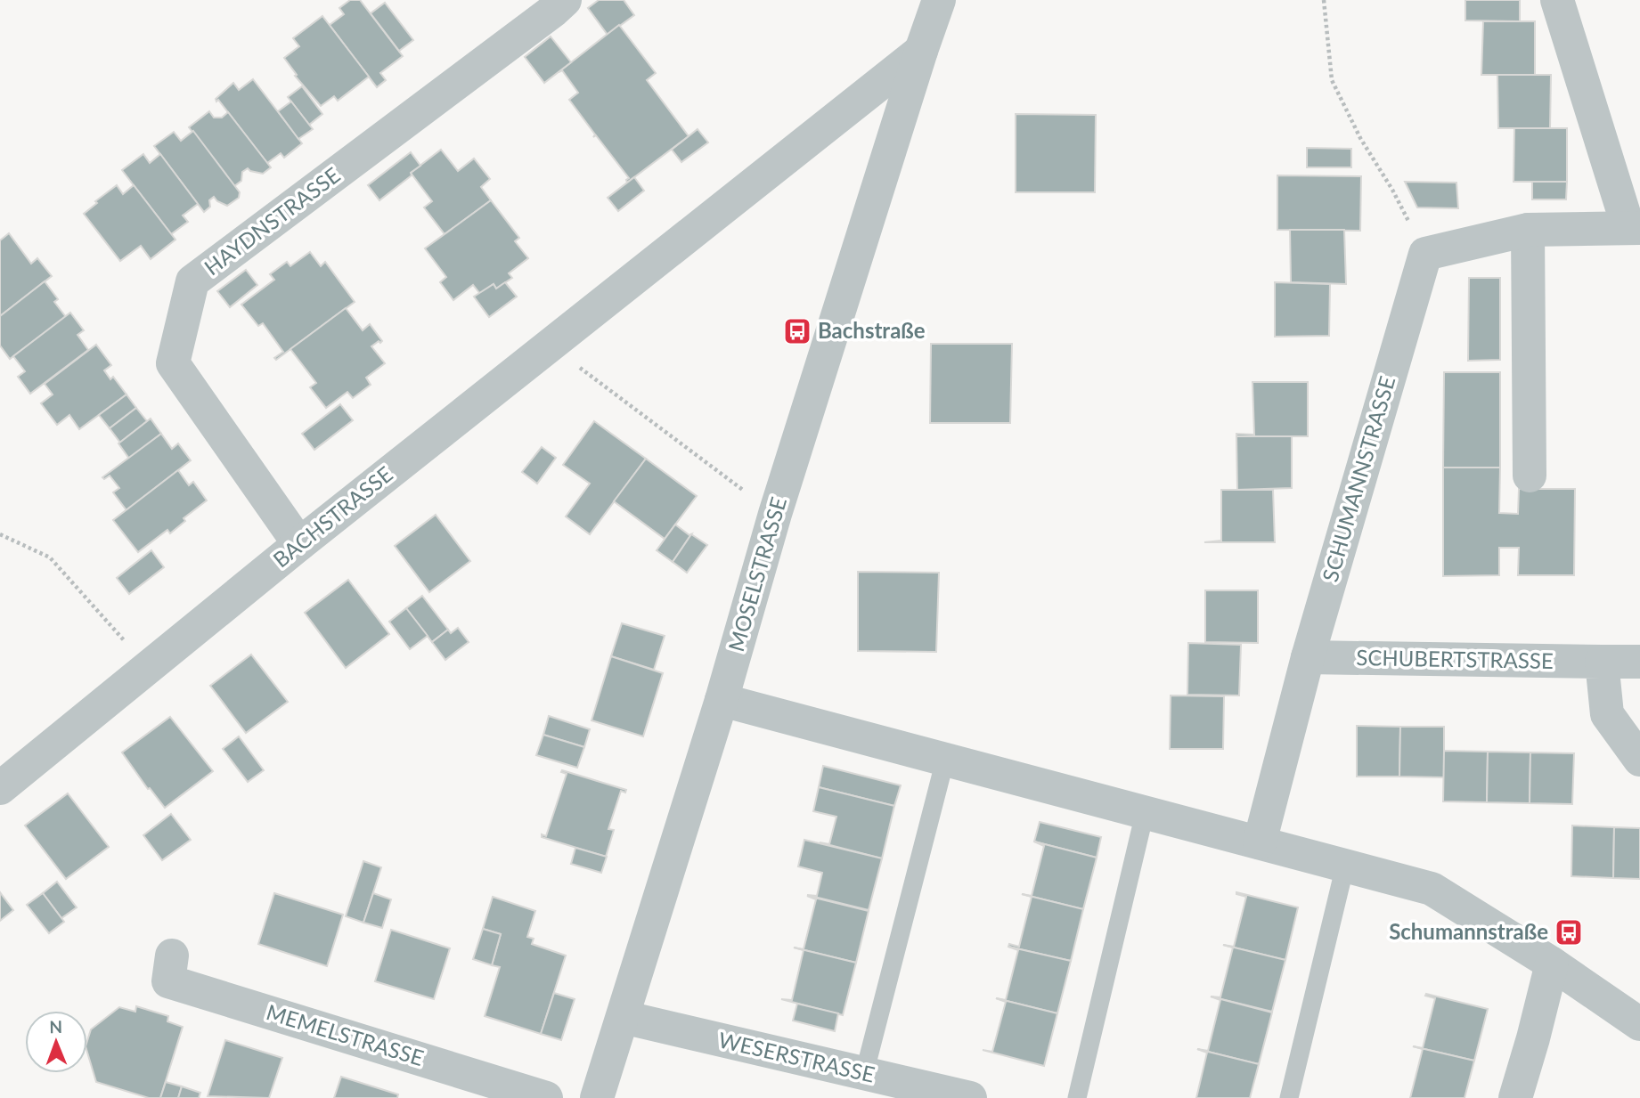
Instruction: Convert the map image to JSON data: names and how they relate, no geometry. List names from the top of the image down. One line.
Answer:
{"streets":{"street":["HAYDNSTRASSE","SCHUMANNSTRASSE","BACHSTRASSE","MOSELSTRASSE","SCHUBERTSTRASSE","MEMELSTRASSE","WESERSTRASSE"]},"crossings":[["HAYDNSTRASSE","BACHSTRASSE"],["SCHUMANNSTRASSE","SCHUBERTSTRASSE"],["BACHSTRASSE","MOSELSTRASSE"],["MOSELSTRASSE","WESERSTRASSE"]],"places":{"bus stop":["Bachstraße","Schumannstraße"]},"north":"top"}
